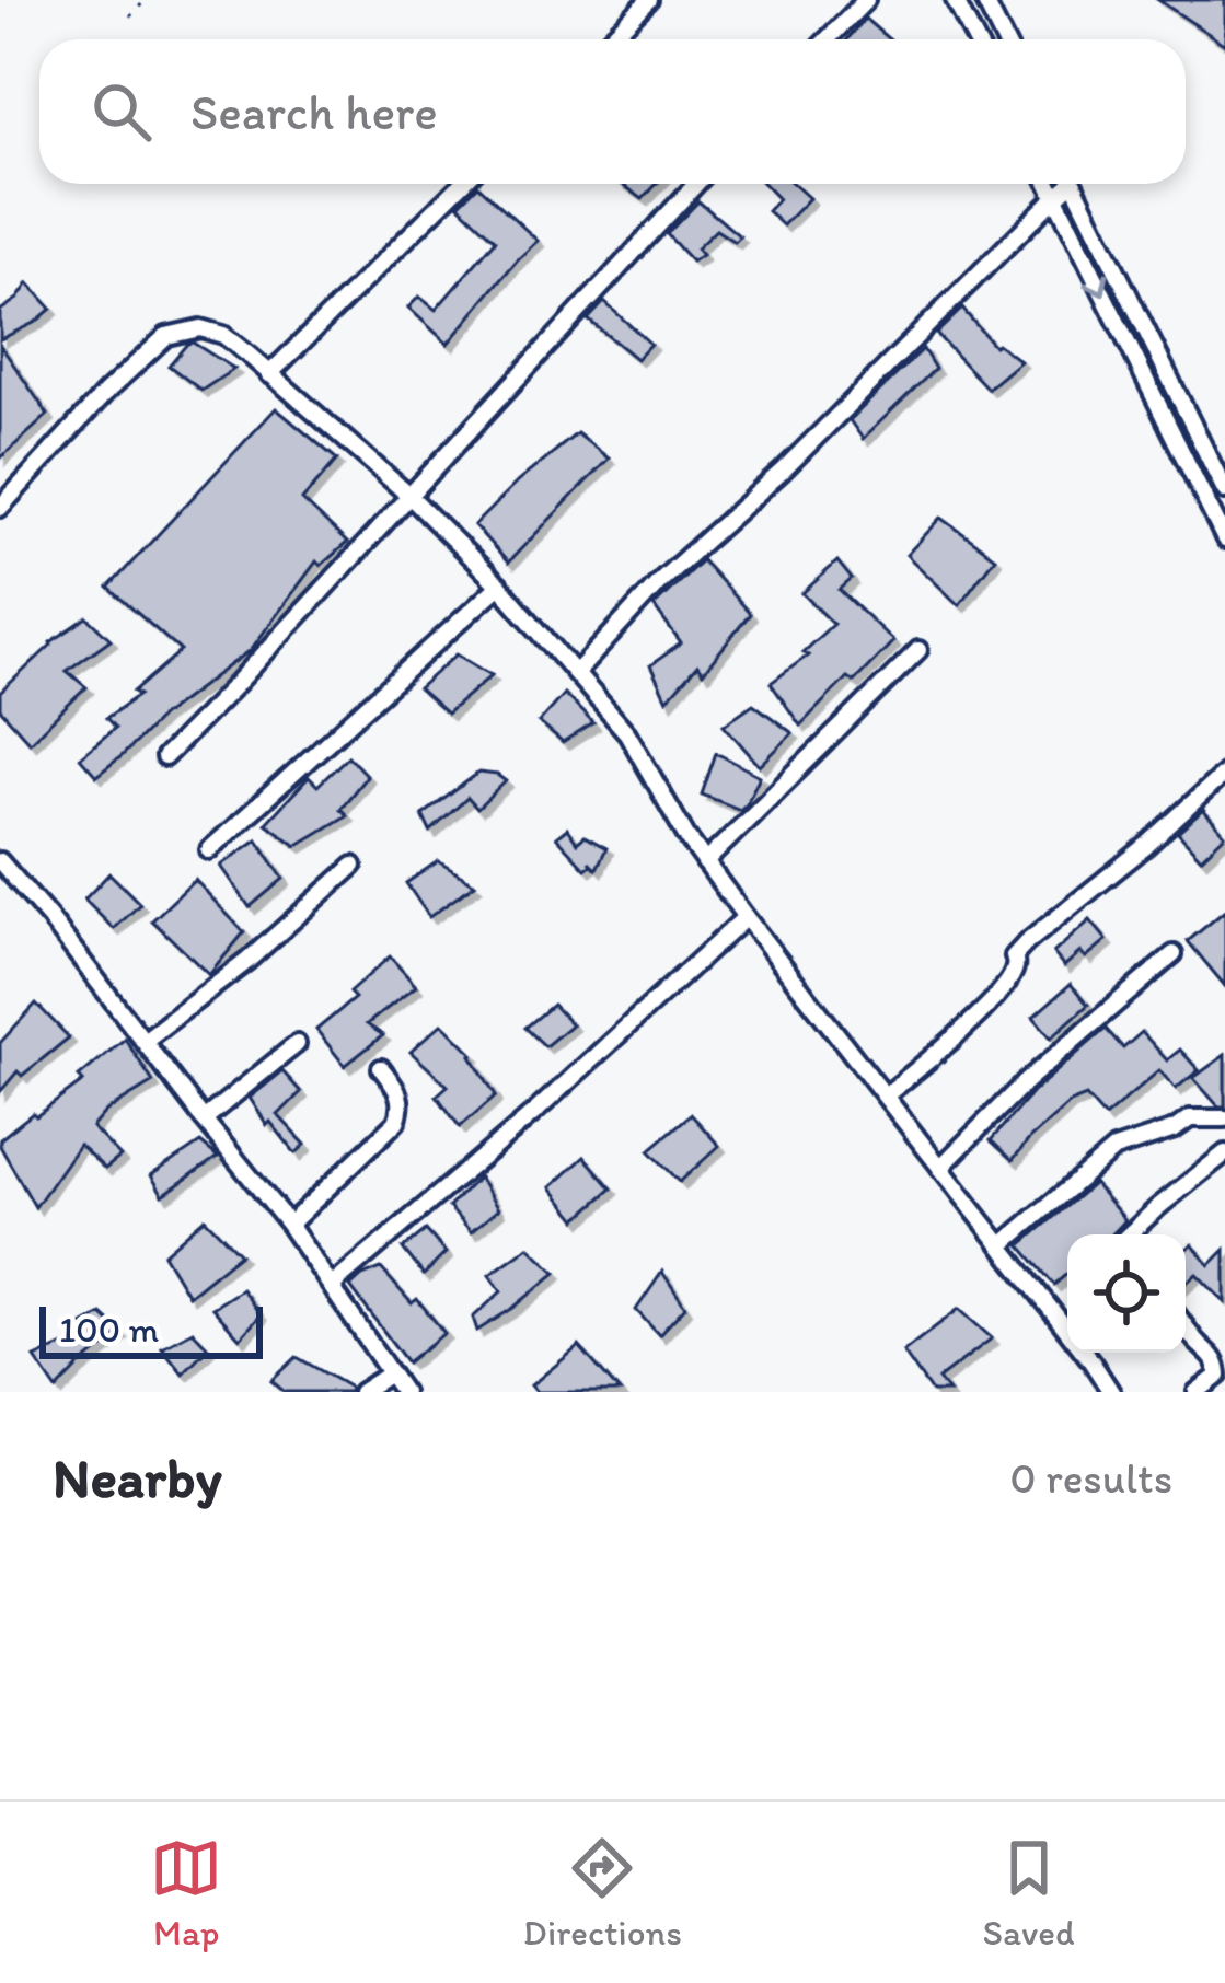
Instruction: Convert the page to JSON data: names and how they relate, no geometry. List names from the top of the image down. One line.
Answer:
{"scale_bar":"100 m","page":{"search":"Search here","scale":"100 m","heading":["Nearby","0 results"],"nav":["Map","Directions","Saved"]}}
